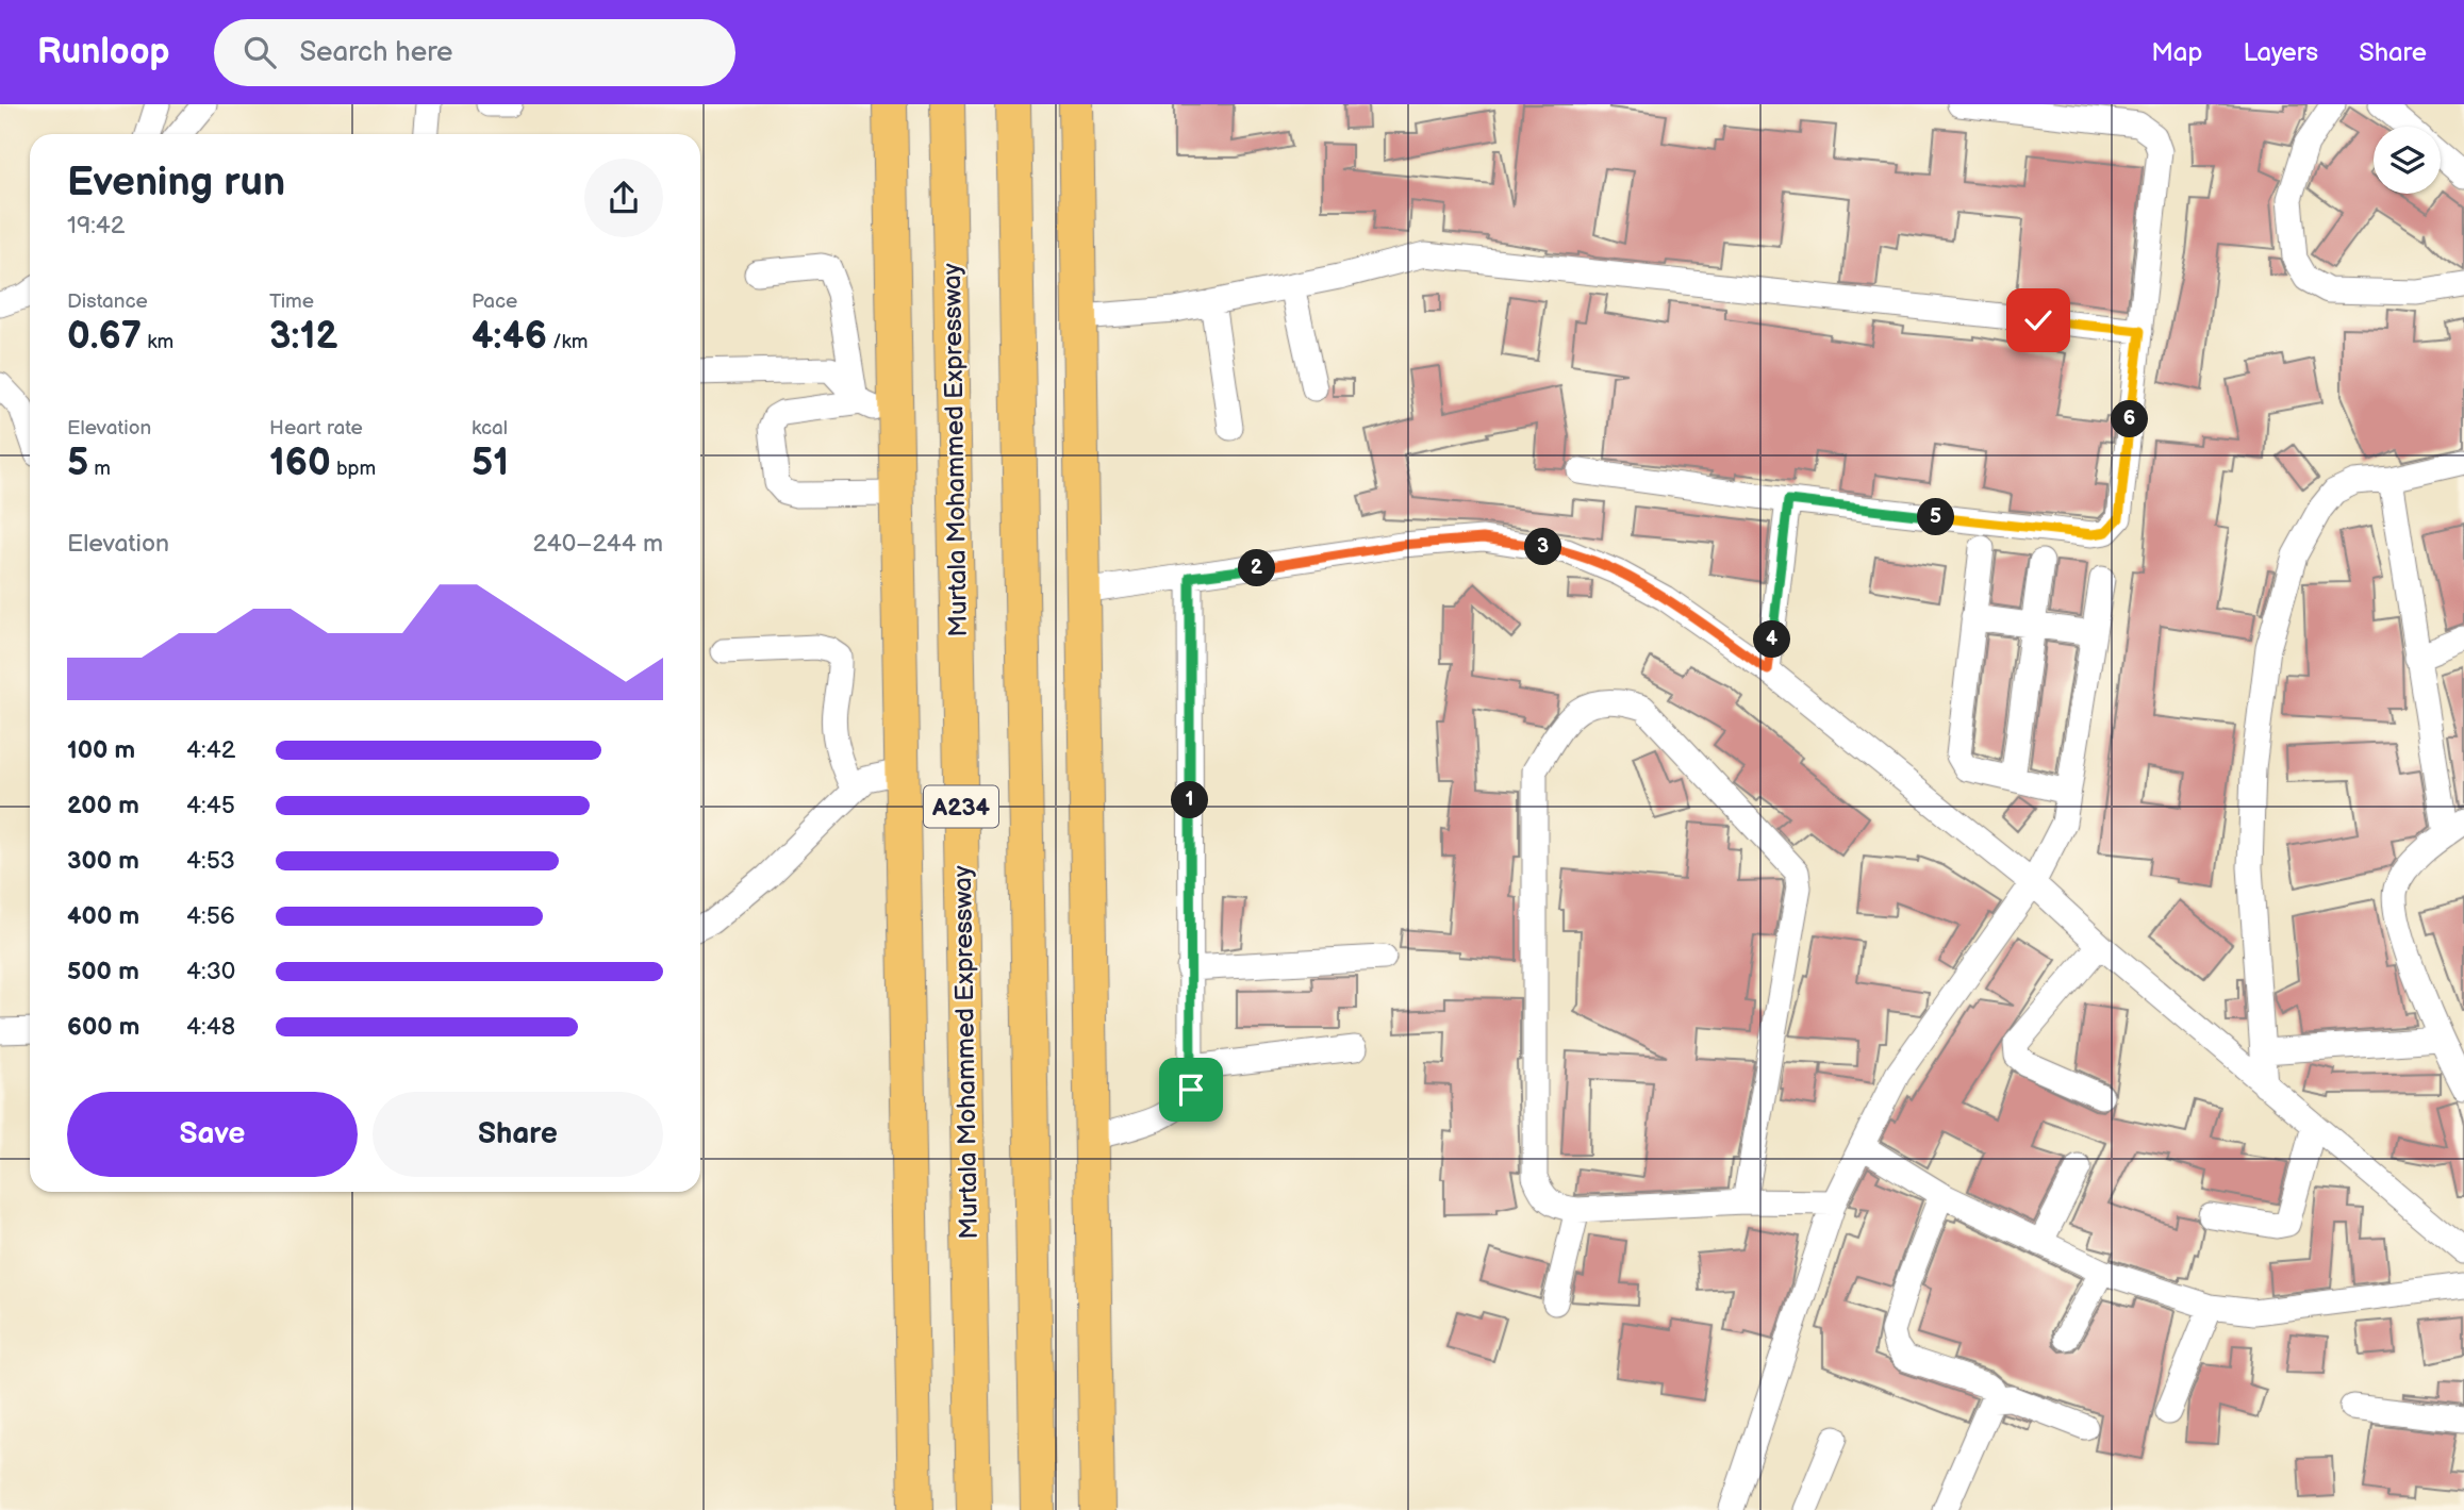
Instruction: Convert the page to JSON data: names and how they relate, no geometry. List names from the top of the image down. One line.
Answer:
{"streets":{"highway":["Murtala Mohammed Expressway","A234"]},"page":{"header":"Runloop","search":"Search here","nav":["Map","Layers","Share"],"heading":["Evening run","19:42"],"stats":[["Distance","0.67 km"],["Time","3:12"],["Pace","4:46 /km"],["Elevation","5 m"],["Heart rate","160 bpm"],["kcal","51"]],"pins":["6","5","3","2","4","1"],"chart":["Elevation","240–244 m"],"list":[{"name":"100 m","note":"4:42"},{"name":"200 m","note":"4:45"},{"name":"300 m","note":"4:53"},{"name":"400 m","note":"4:56"},{"name":"500 m","note":"4:30"},{"name":"600 m","note":"4:48"}],"buttons":["Save","Share"]}}
